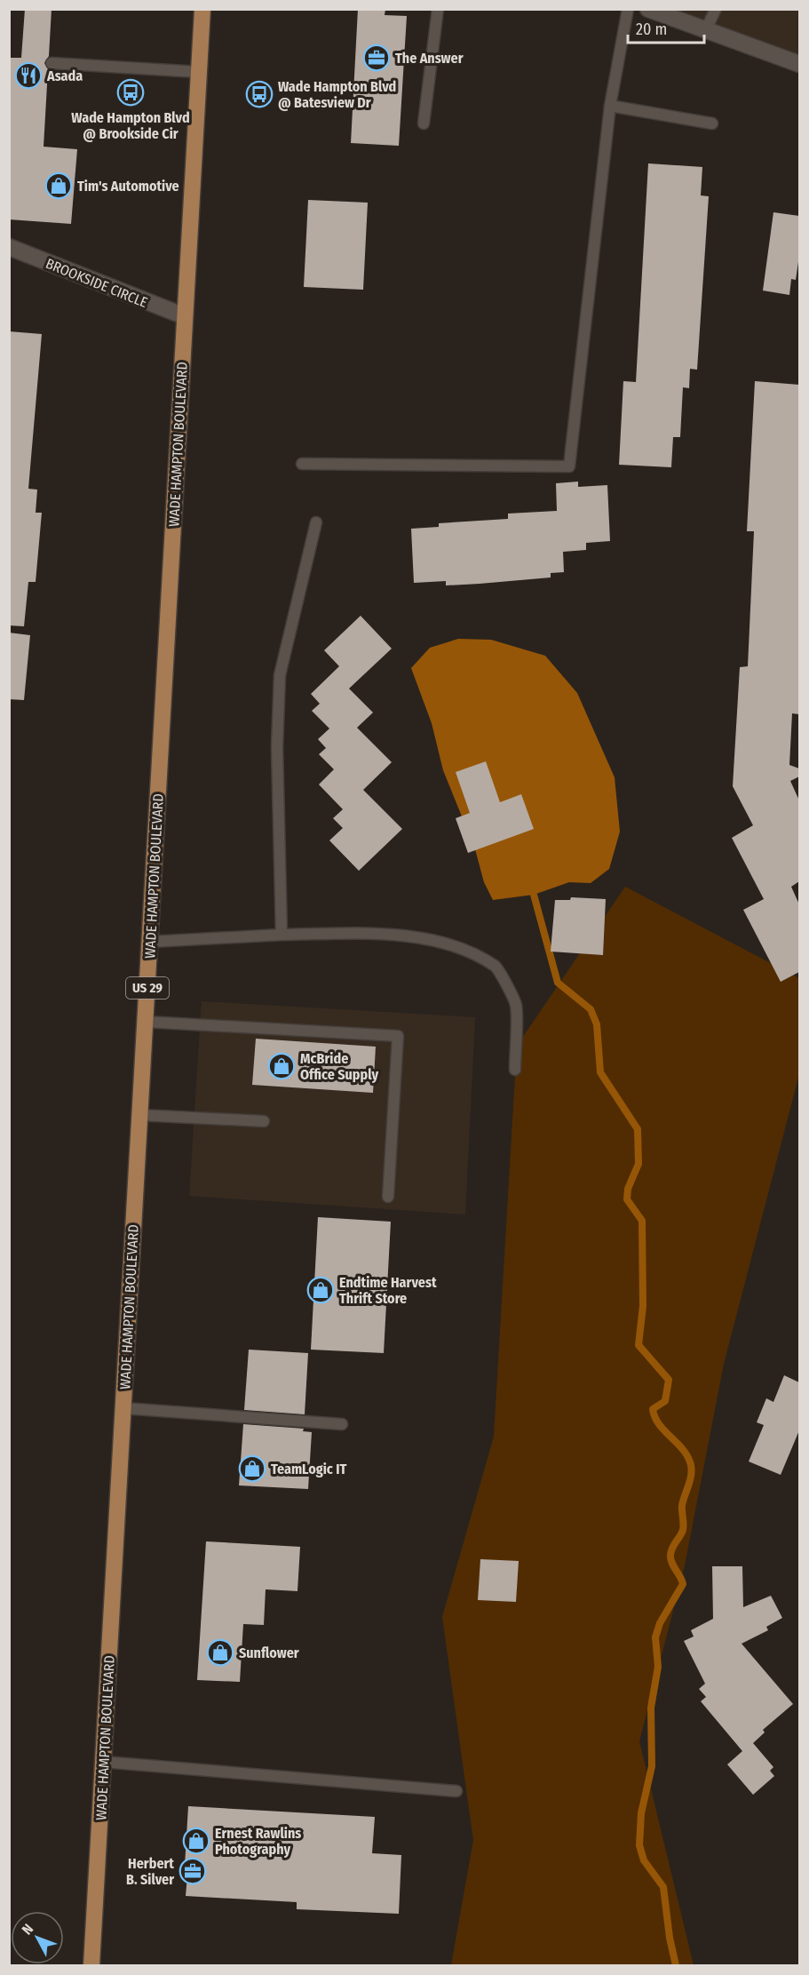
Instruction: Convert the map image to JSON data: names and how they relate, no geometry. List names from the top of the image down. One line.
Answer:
{"streets":{"main road":["WADE HAMPTON BOULEVARD","US 29"],"street":["BROOKSIDE CIRCLE"]},"crossings":[["BROOKSIDE CIRCLE","WADE HAMPTON BOULEVARD"]],"places":{"office":["The Answer","Herbert B. Silver"],"restaurant":["Asada"],"bus stop":["Wade Hampton Blvd @ Brookside Cir","Wade Hampton Blvd @ Batesview Dr"],"shop":["Tim's Automotive","McBride Office Supply","Endtime Harvest Thrift Store","TeamLogic IT","Sunflower","Ernest Rawlins Photography"]},"scale_bar":"20 m","north":"top left"}
